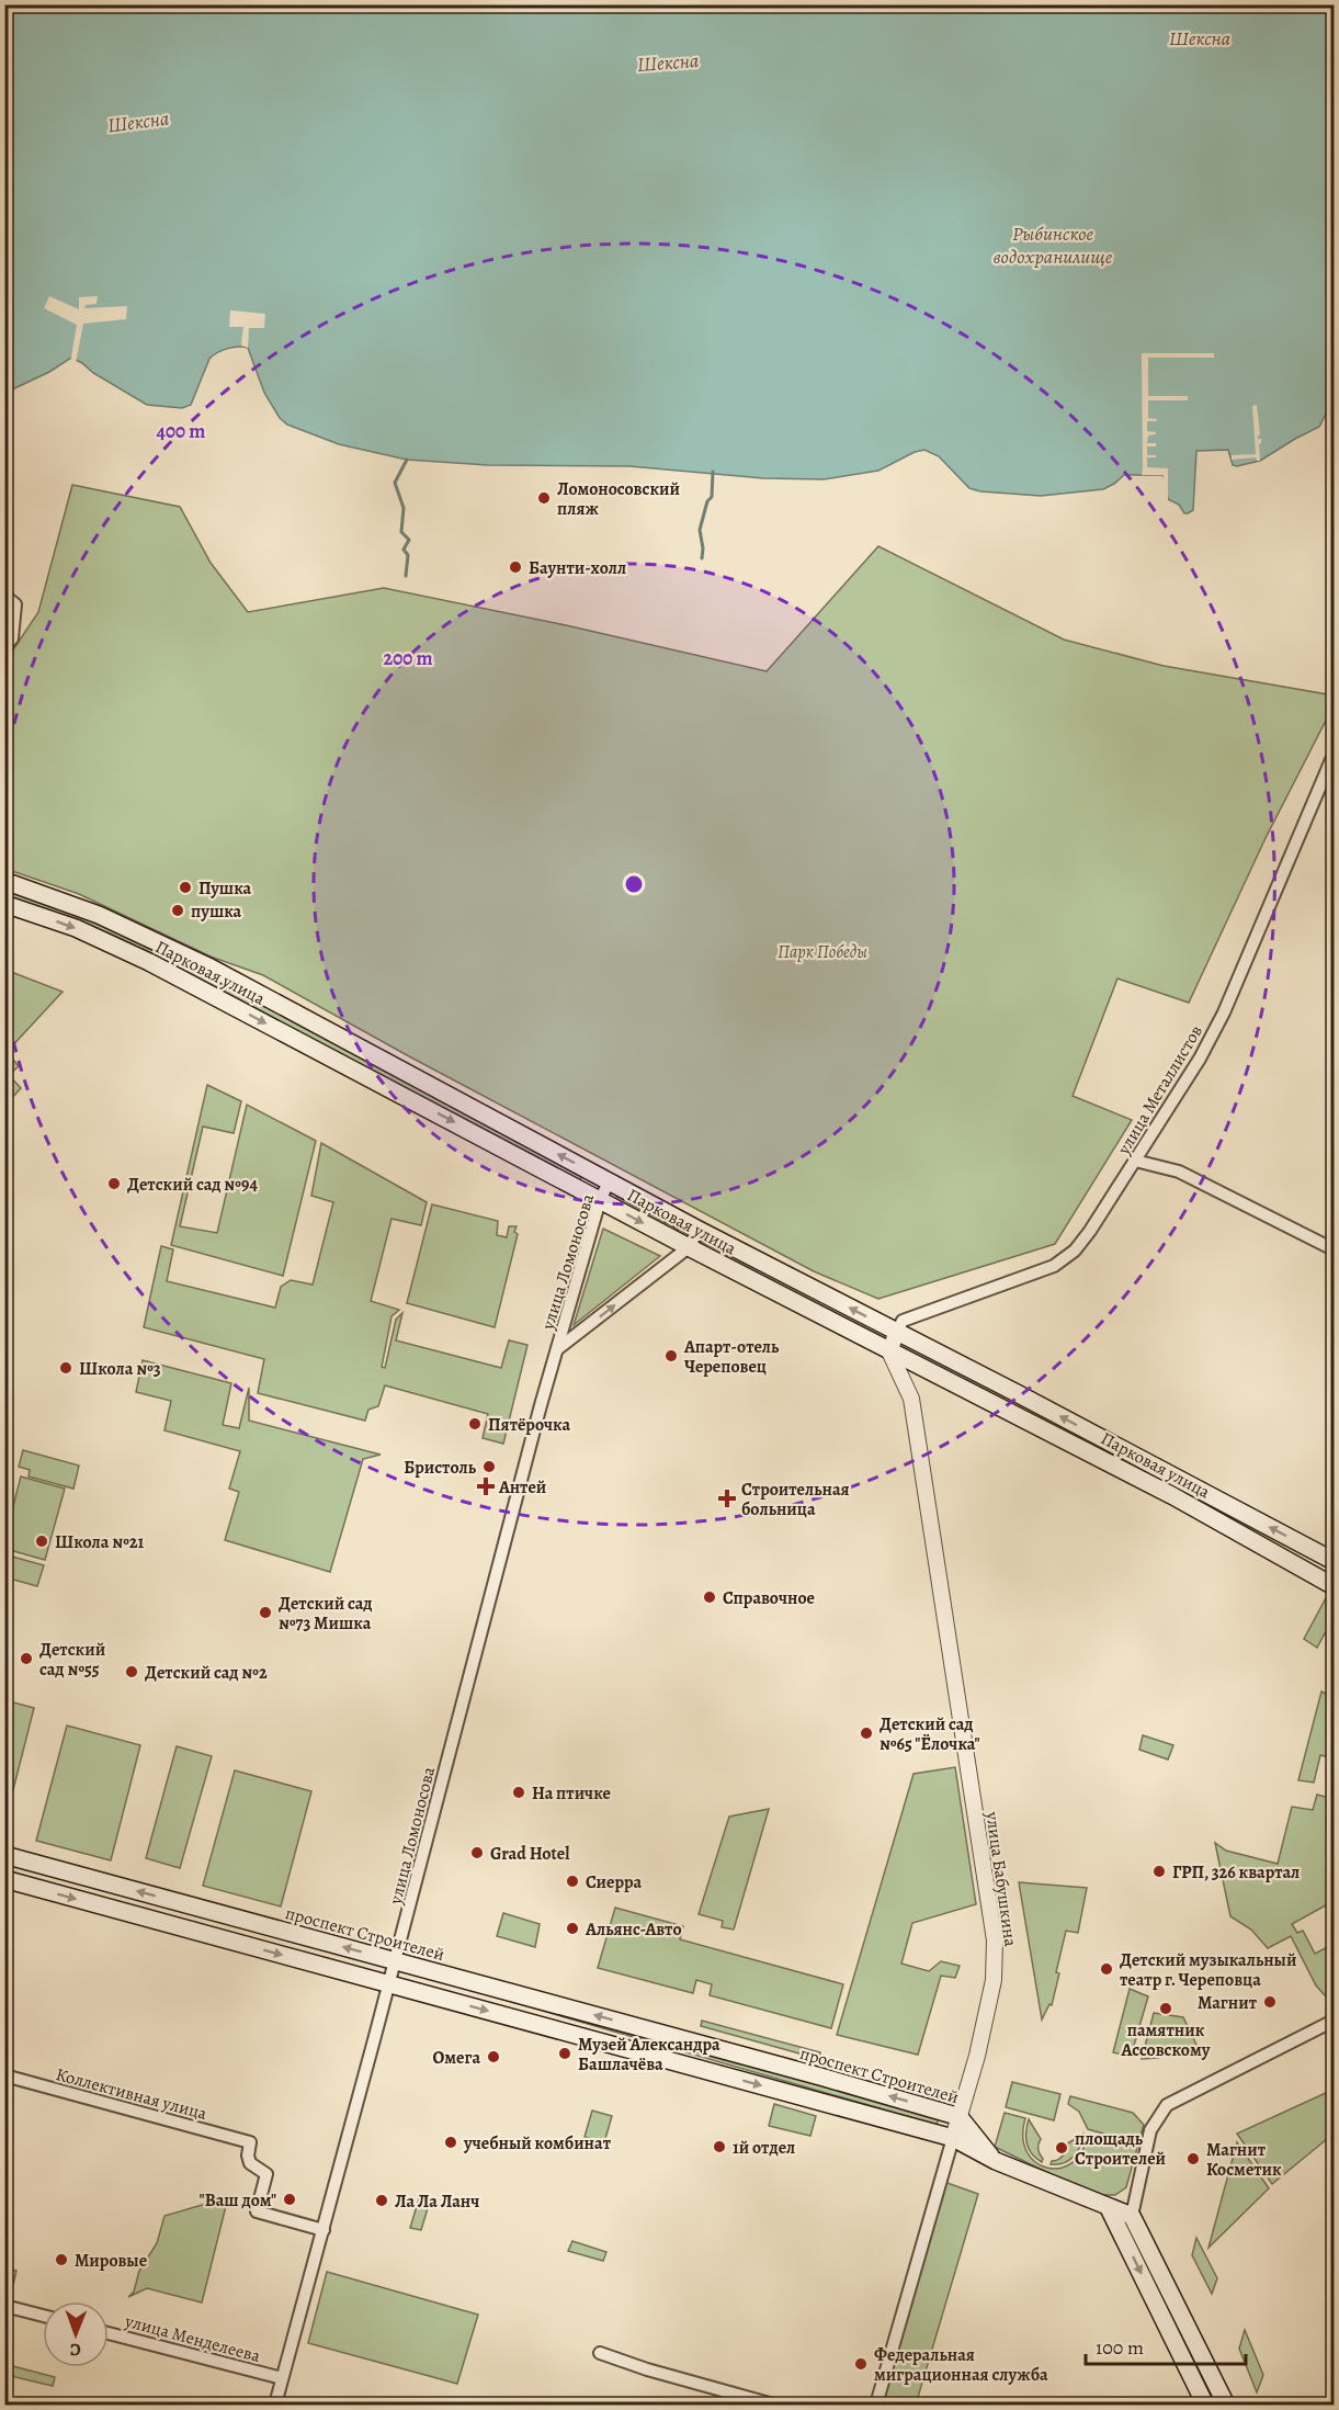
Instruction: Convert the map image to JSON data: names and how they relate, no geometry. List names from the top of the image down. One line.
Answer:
{"streets":{"main road":["Парковая улица","проспект Строителей"],"street":["улица Металлистов","улица Ломоносова","улица Бабушкина","Коллективная улица","улица Менделеева"]},"crossings":[["Парковая улица","улица Металлистов"],["Парковая улица","улица Ломоносова"],["Парковая улица","улица Бабушкина"],["улица Ломоносова","проспект Строителей"],["улица Ломоносова","Коллективная улица"],["улица Ломоносова","улица Менделеева"],["улица Бабушкина","проспект Строителей"]],"water":["Шексна","Рыбинское водохранилище"],"parks":["Парк Победы"],"places":{"other":["Ломоносовский пляж","Баунти-холл","Пушка","пушка","Детский сад №94","Апарт-отель Череповец","Школа №3","Пятёрочка","Бристоль","Школа №21","Справочное","Детский сад №73 Мишка","Детский сад №55","Детский сад №2","Детский сад №65 \"Ёлочка\"","На птичке","Grad Hotel","ГРП, 326 квартал","Сиерра","Альянс-Авто","Детский музыкальный театр г. Череповца","Магнит","памятник Ассовскому","Музей Александра Башлачёва","Омега","учебный комбинат","1й отдел","площадь Строителей","Магнит Косметик","\"Ваш дом\"","Ла Ла Ланч","Мировые","Федеральная миграционная служба"],"health":["Антей","Строительная больница"]},"scale_bar":"100 m","north":"bottom","rings":["400 m","200 m"]}
